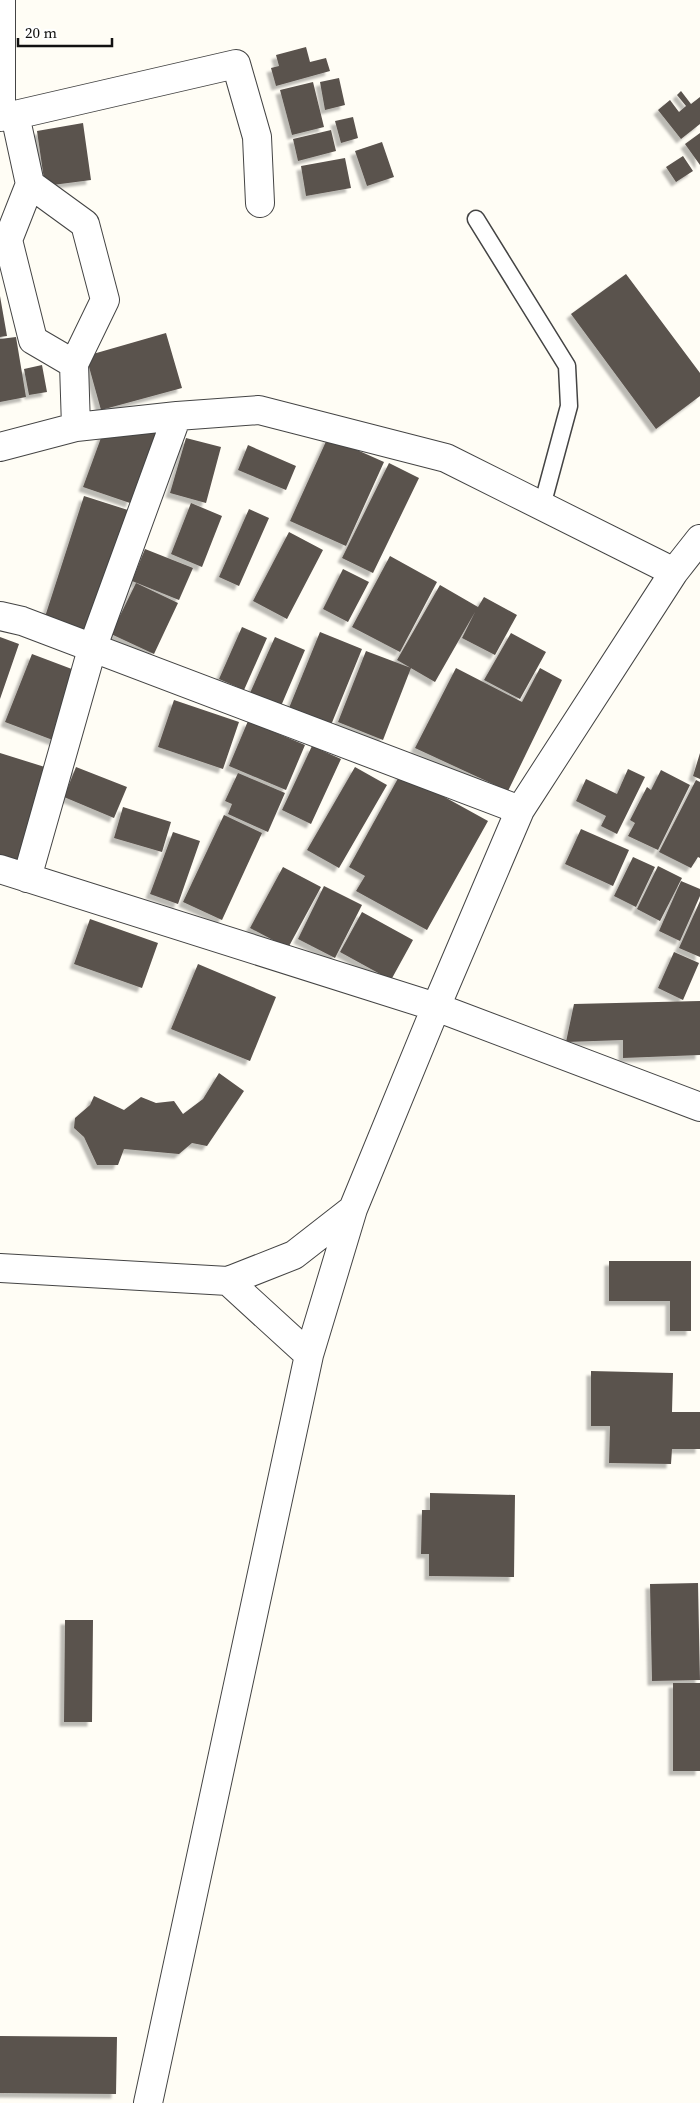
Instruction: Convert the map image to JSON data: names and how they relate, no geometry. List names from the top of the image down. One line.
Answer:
{"scale_bar":"20 m"}
